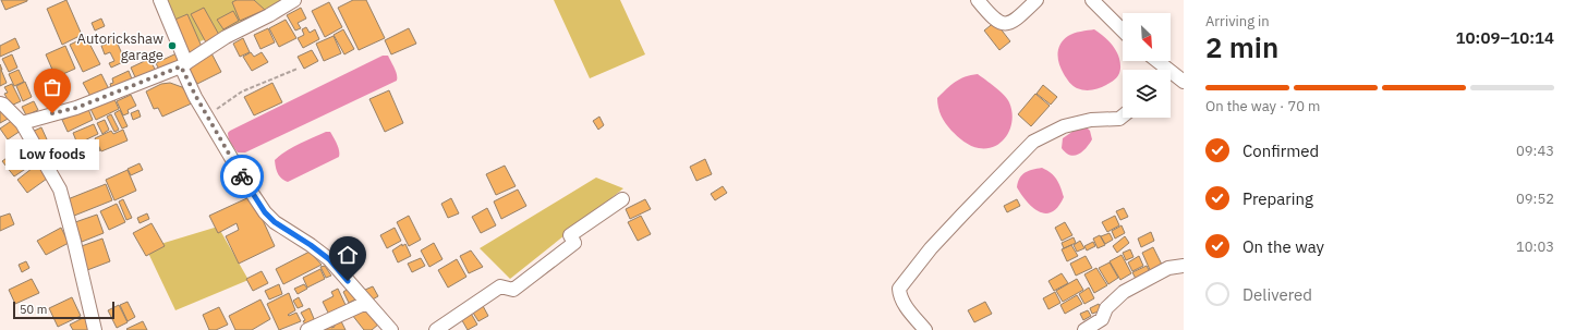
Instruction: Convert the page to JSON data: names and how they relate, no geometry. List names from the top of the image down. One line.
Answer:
{"places":["Autorickshaw garage","Low foods"],"scale_bar":"50 m","north":"bottom right","page":{"heading":["2 min","Arriving in","10:09–10:14"],"bar":"On the way · 70 m","list":[["Confirmed","09:43"],["Preparing","09:52"],["On the way","10:03"],"Delivered"],"bubble":"Low foods","scale":"50 m"}}
